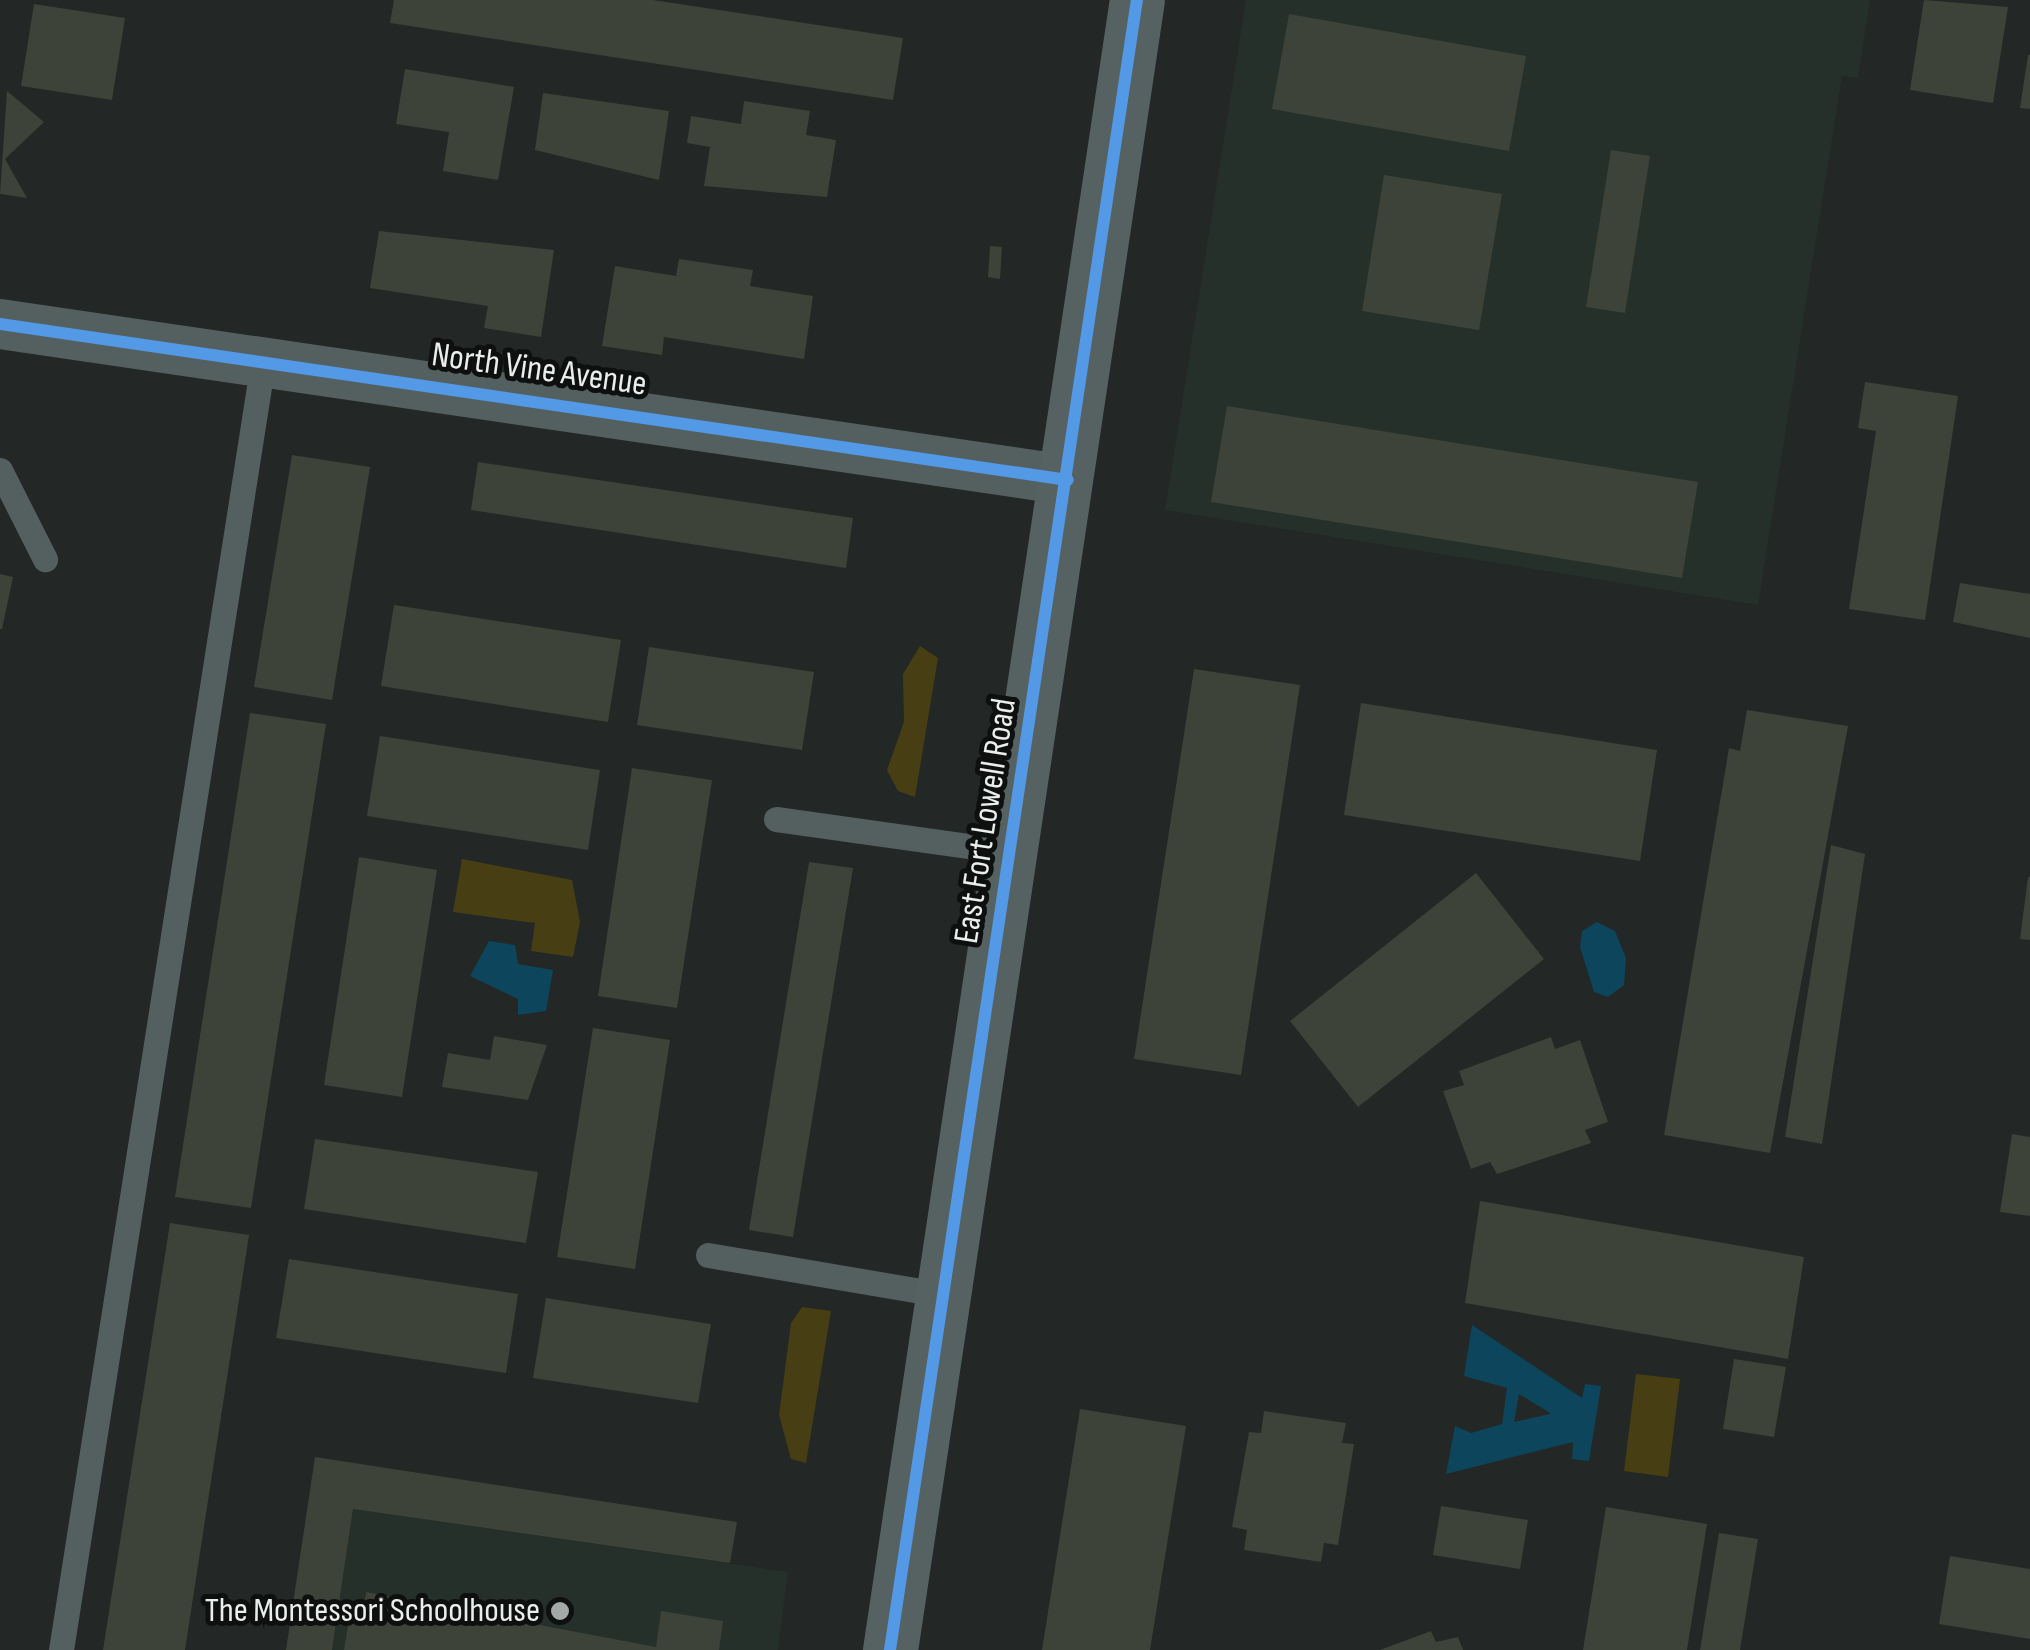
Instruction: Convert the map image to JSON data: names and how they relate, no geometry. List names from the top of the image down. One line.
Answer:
{"streets":{"main road":["East Fort Lowell Road"],"street":["North Vine Avenue"]},"crossings":[["North Vine Avenue","East Fort Lowell Road"]],"places":["The Montessori Schoolhouse"]}
